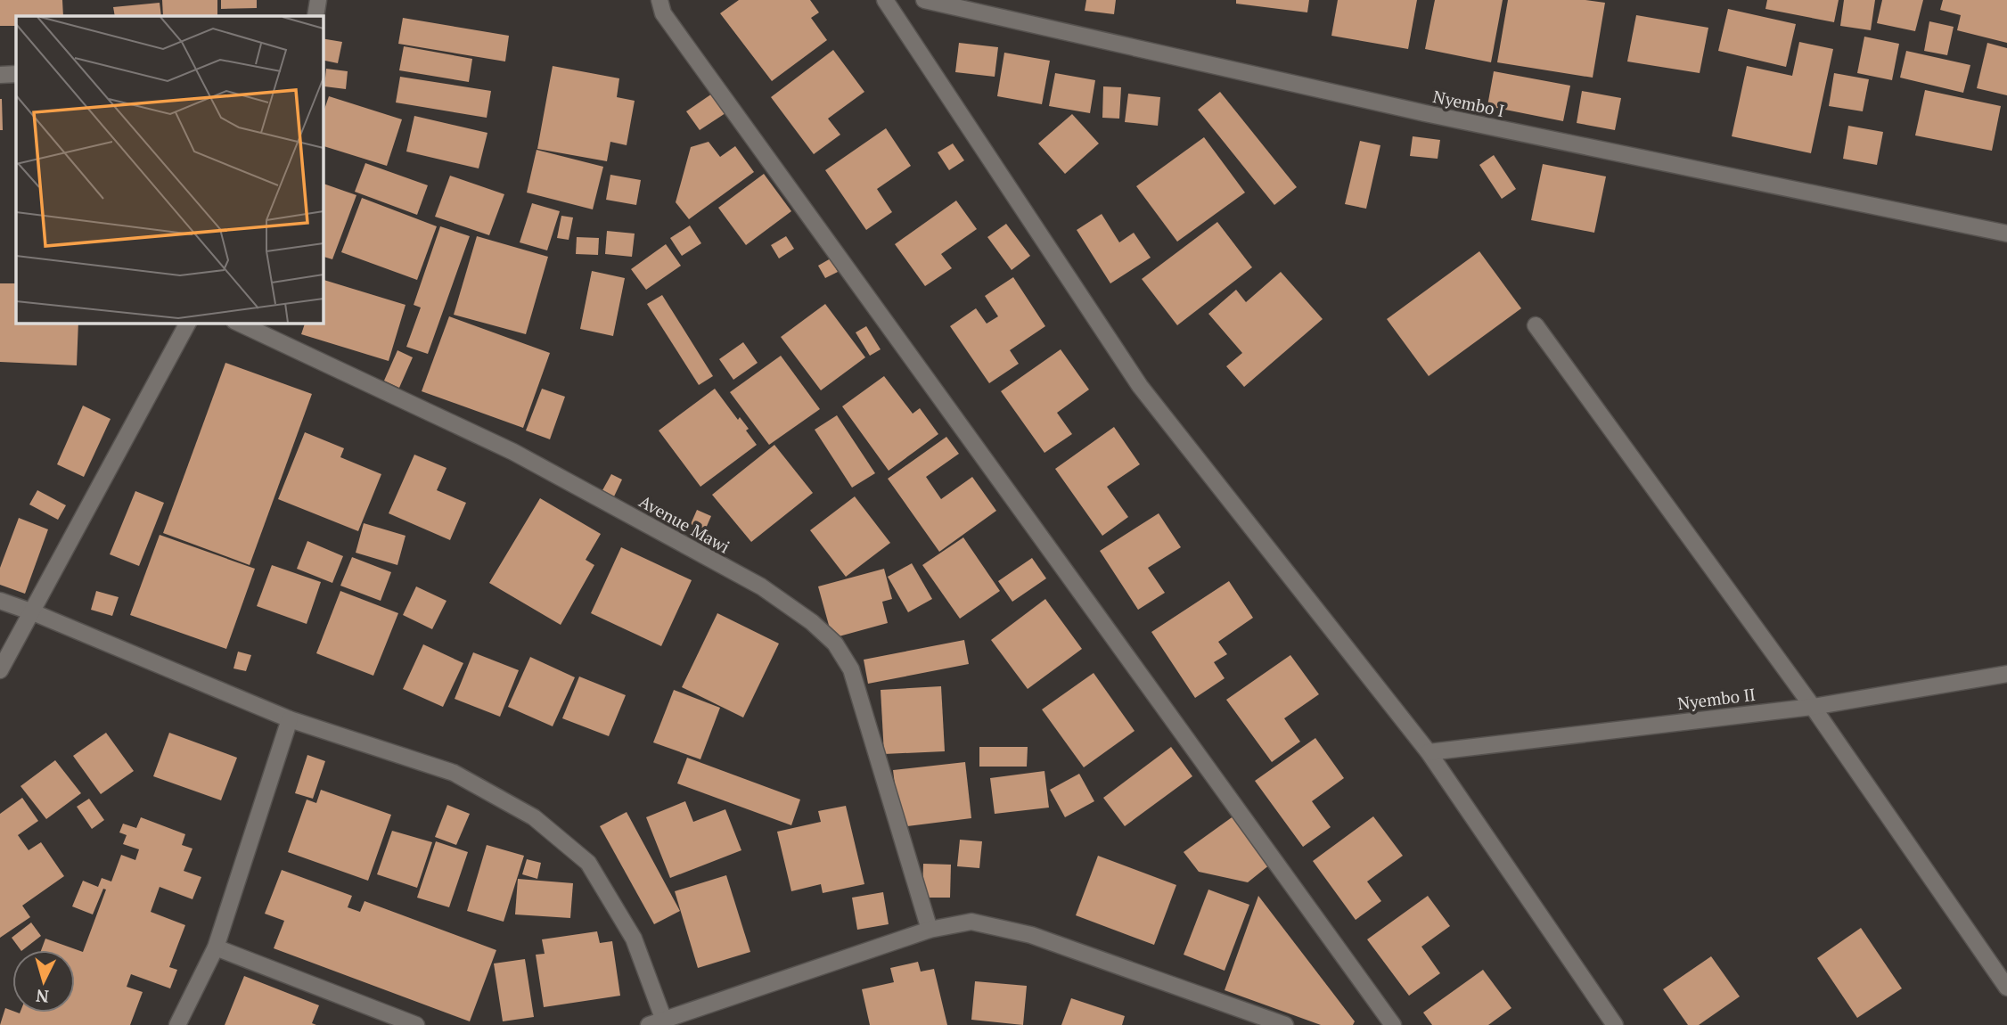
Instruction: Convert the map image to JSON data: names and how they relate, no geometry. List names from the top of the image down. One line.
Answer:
{"streets":{"street":["Nyembo I","Avenue Mawi","Nyembo II"]},"north":"bottom"}
